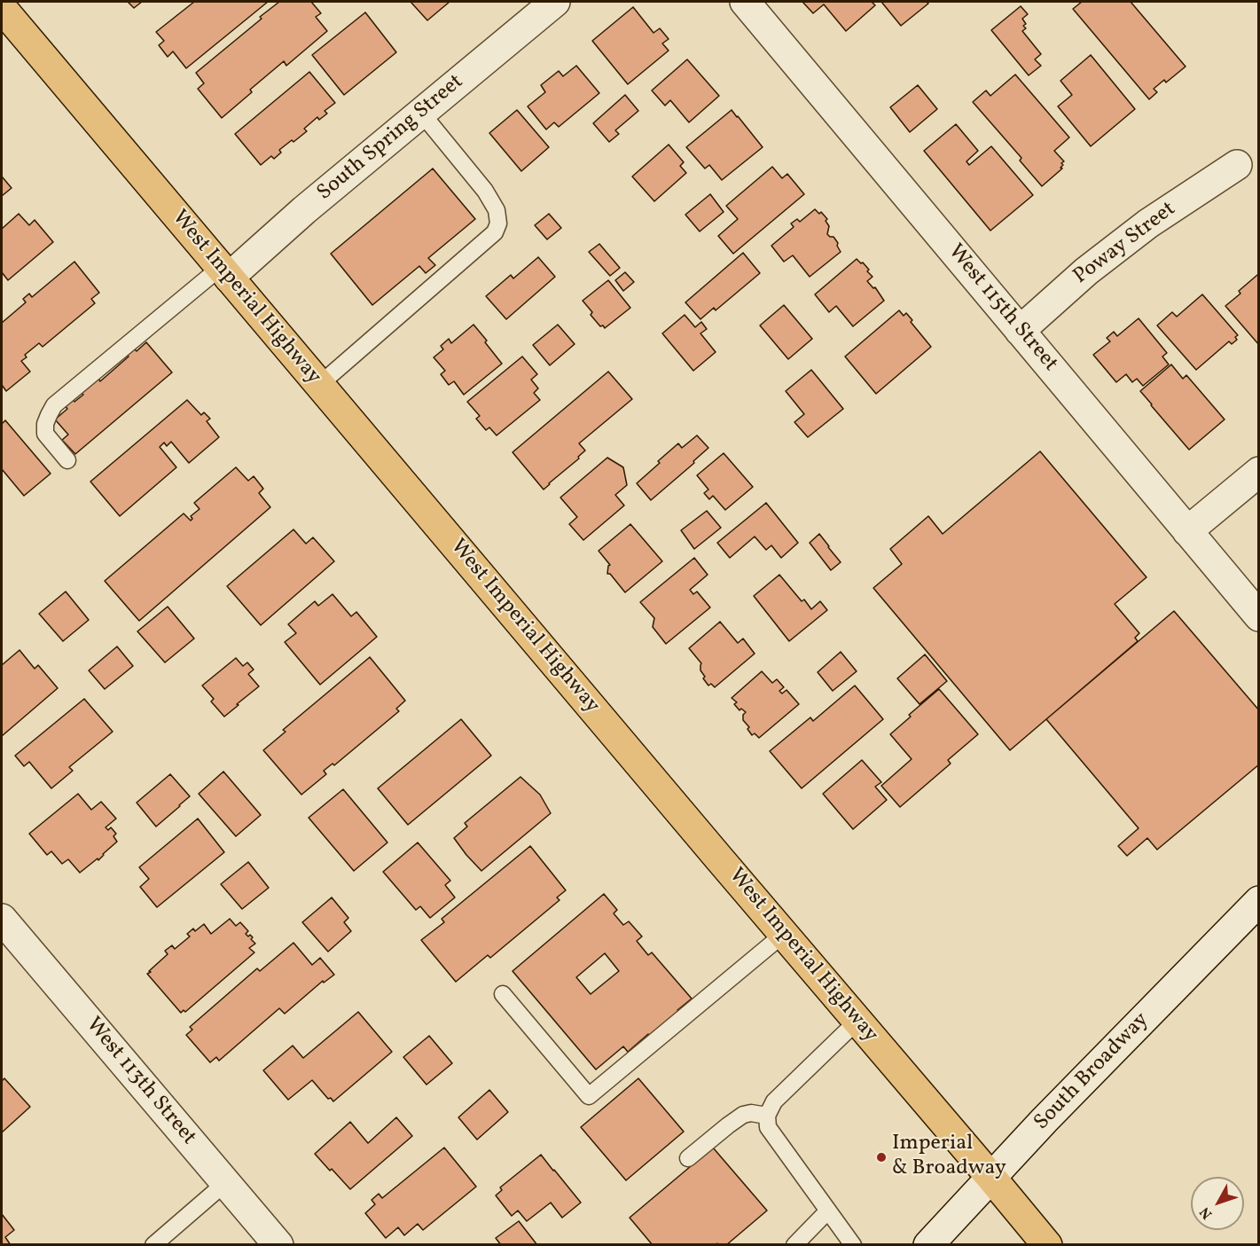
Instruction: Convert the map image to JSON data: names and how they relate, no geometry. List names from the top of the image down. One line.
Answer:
{"streets":{"main road":["West Imperial Highway"],"street":["South Spring Street","Poway Street","West 115th Street","South Broadway","West 113th Street"]},"crossings":[["South Spring Street","West Imperial Highway"],["Poway Street","West 115th Street"],["West Imperial Highway","South Broadway"]],"places":["Imperial & Broadway"],"north":"bottom left"}
